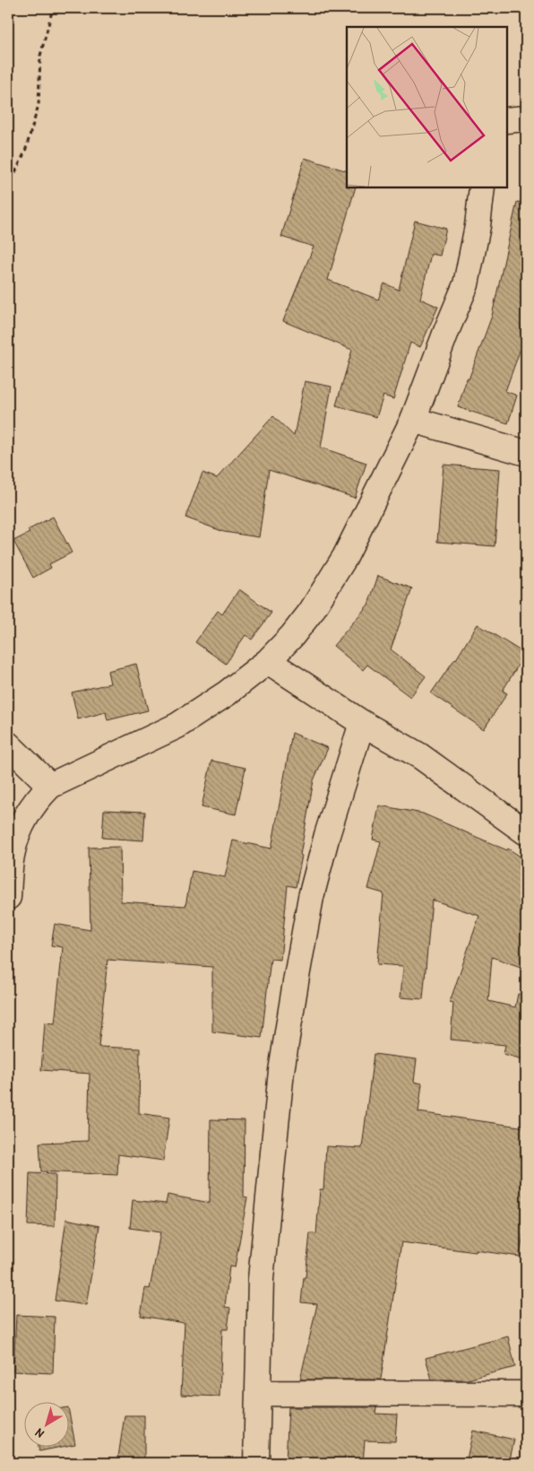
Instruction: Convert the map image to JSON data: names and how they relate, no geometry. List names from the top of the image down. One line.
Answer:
{"north":"bottom left"}
